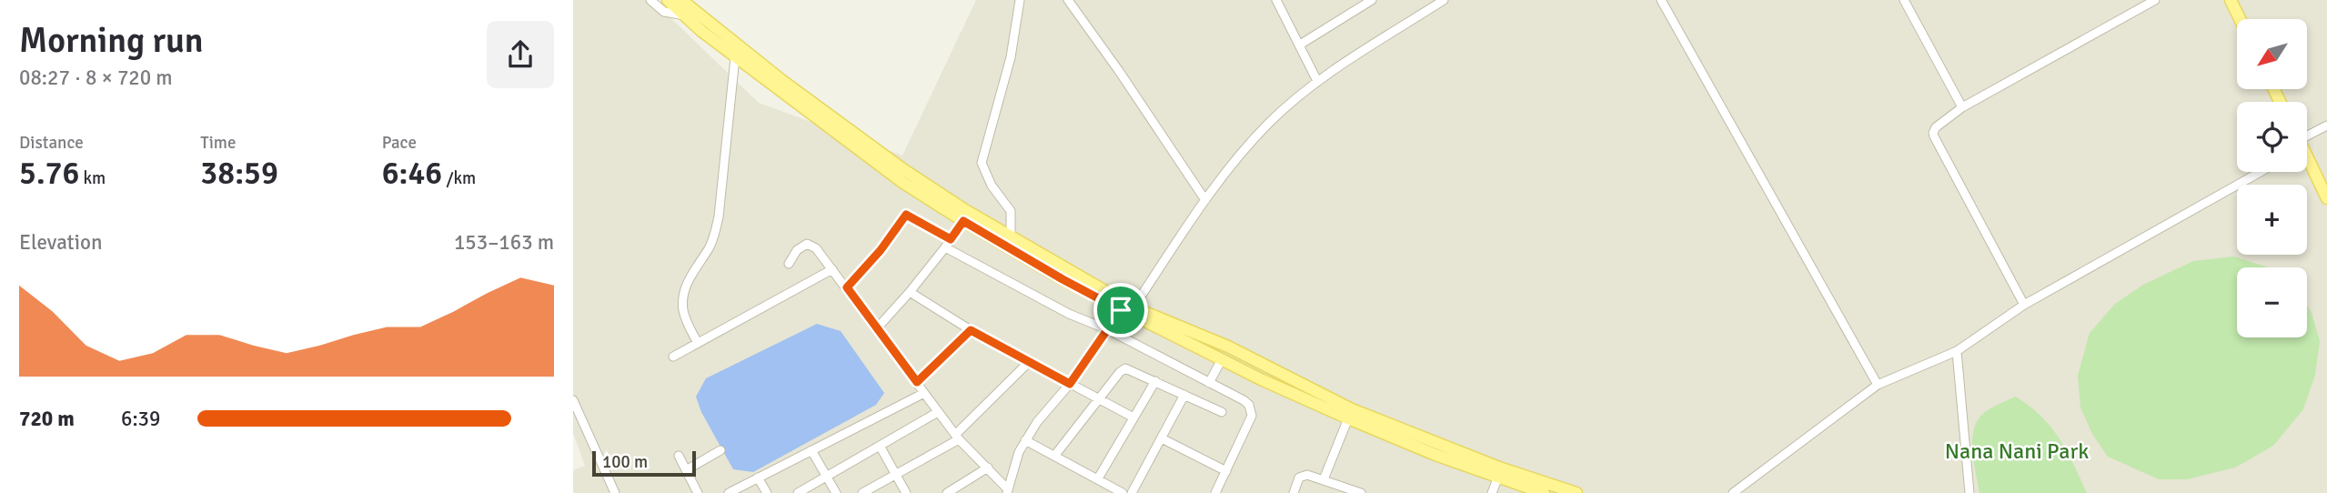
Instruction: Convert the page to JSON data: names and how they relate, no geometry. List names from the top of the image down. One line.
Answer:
{"parks":["Nana Nani Park"],"scale_bar":"100 m","north":"bottom left","page":{"heading":["Morning run","08:27 · 8 × 720 m"],"map_buttons":["+","−"],"stats":[["Distance","5.76 km"],["Time","38:59"],["Pace","6:46 /km"]],"chart":["Elevation","153–163 m"],"list":[{"name":"720 m","note":"6:39"}],"scale":"100 m"}}
